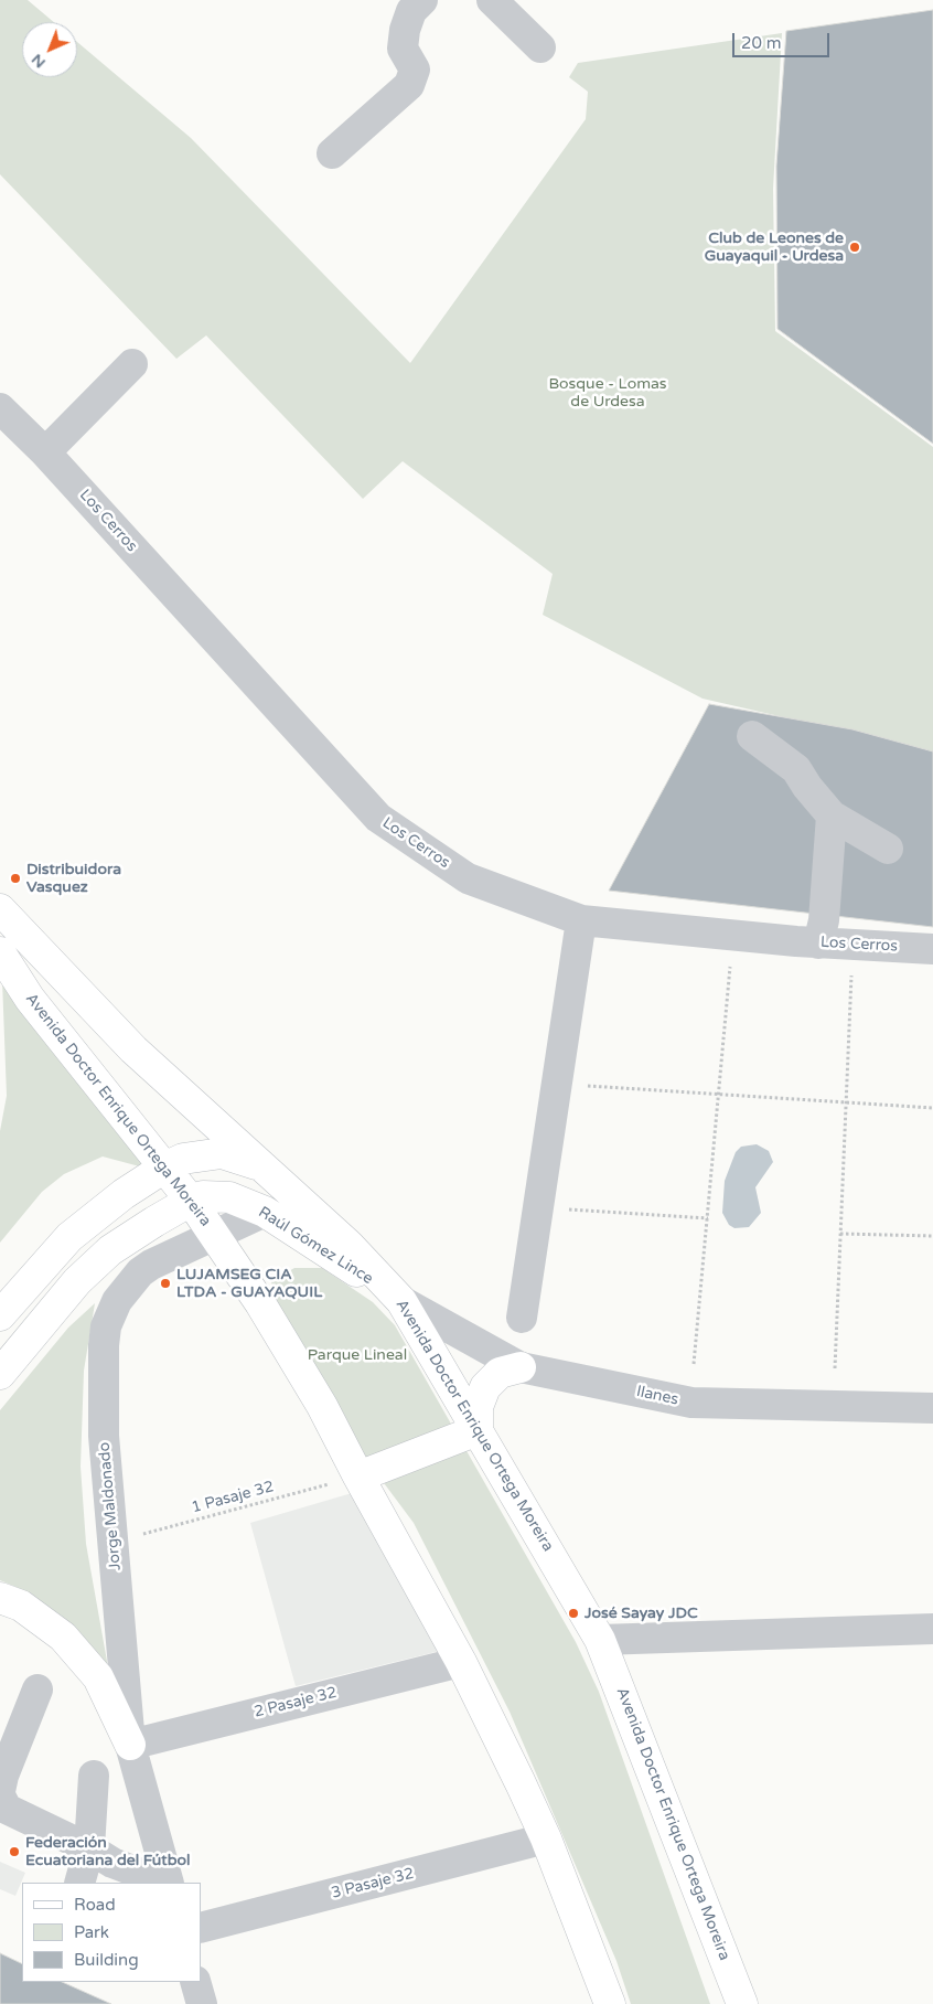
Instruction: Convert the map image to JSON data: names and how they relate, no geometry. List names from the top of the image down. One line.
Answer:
{"streets":{"main road":["Avenida Doctor Enrique Ortega Moreira","Raúl Gómez Lince"],"street":["Los Cerros","Ilanes","Jorge Maldonado","2 Pasaje 32","3 Pasaje 32"],"path":["1 Pasaje 32"]},"crossings":[["Avenida Doctor Enrique Ortega Moreira","Raúl Gómez Lince"],["Avenida Doctor Enrique Ortega Moreira","Ilanes"],["Avenida Doctor Enrique Ortega Moreira","1 Pasaje 32"],["Avenida Doctor Enrique Ortega Moreira","Jorge Maldonado"],["Avenida Doctor Enrique Ortega Moreira","2 Pasaje 32"],["Avenida Doctor Enrique Ortega Moreira","3 Pasaje 32"],["Raúl Gómez Lince","Ilanes"],["Raúl Gómez Lince","Jorge Maldonado"],["1 Pasaje 32","Jorge Maldonado"],["Jorge Maldonado","2 Pasaje 32"]],"parks":["Bosque - Lomas de Urdesa","Parque Lineal"],"places":["Club de Leones de Guayaquil - Urdesa","Distribuidora Vasquez","LUJAMSEG CIA LTDA - GUAYAQUIL","José Sayay JDC","Federación Ecuatoriana del Fútbol"],"legend":["Road","Park","Building"],"scale_bar":"20 m","north":"bottom left"}
